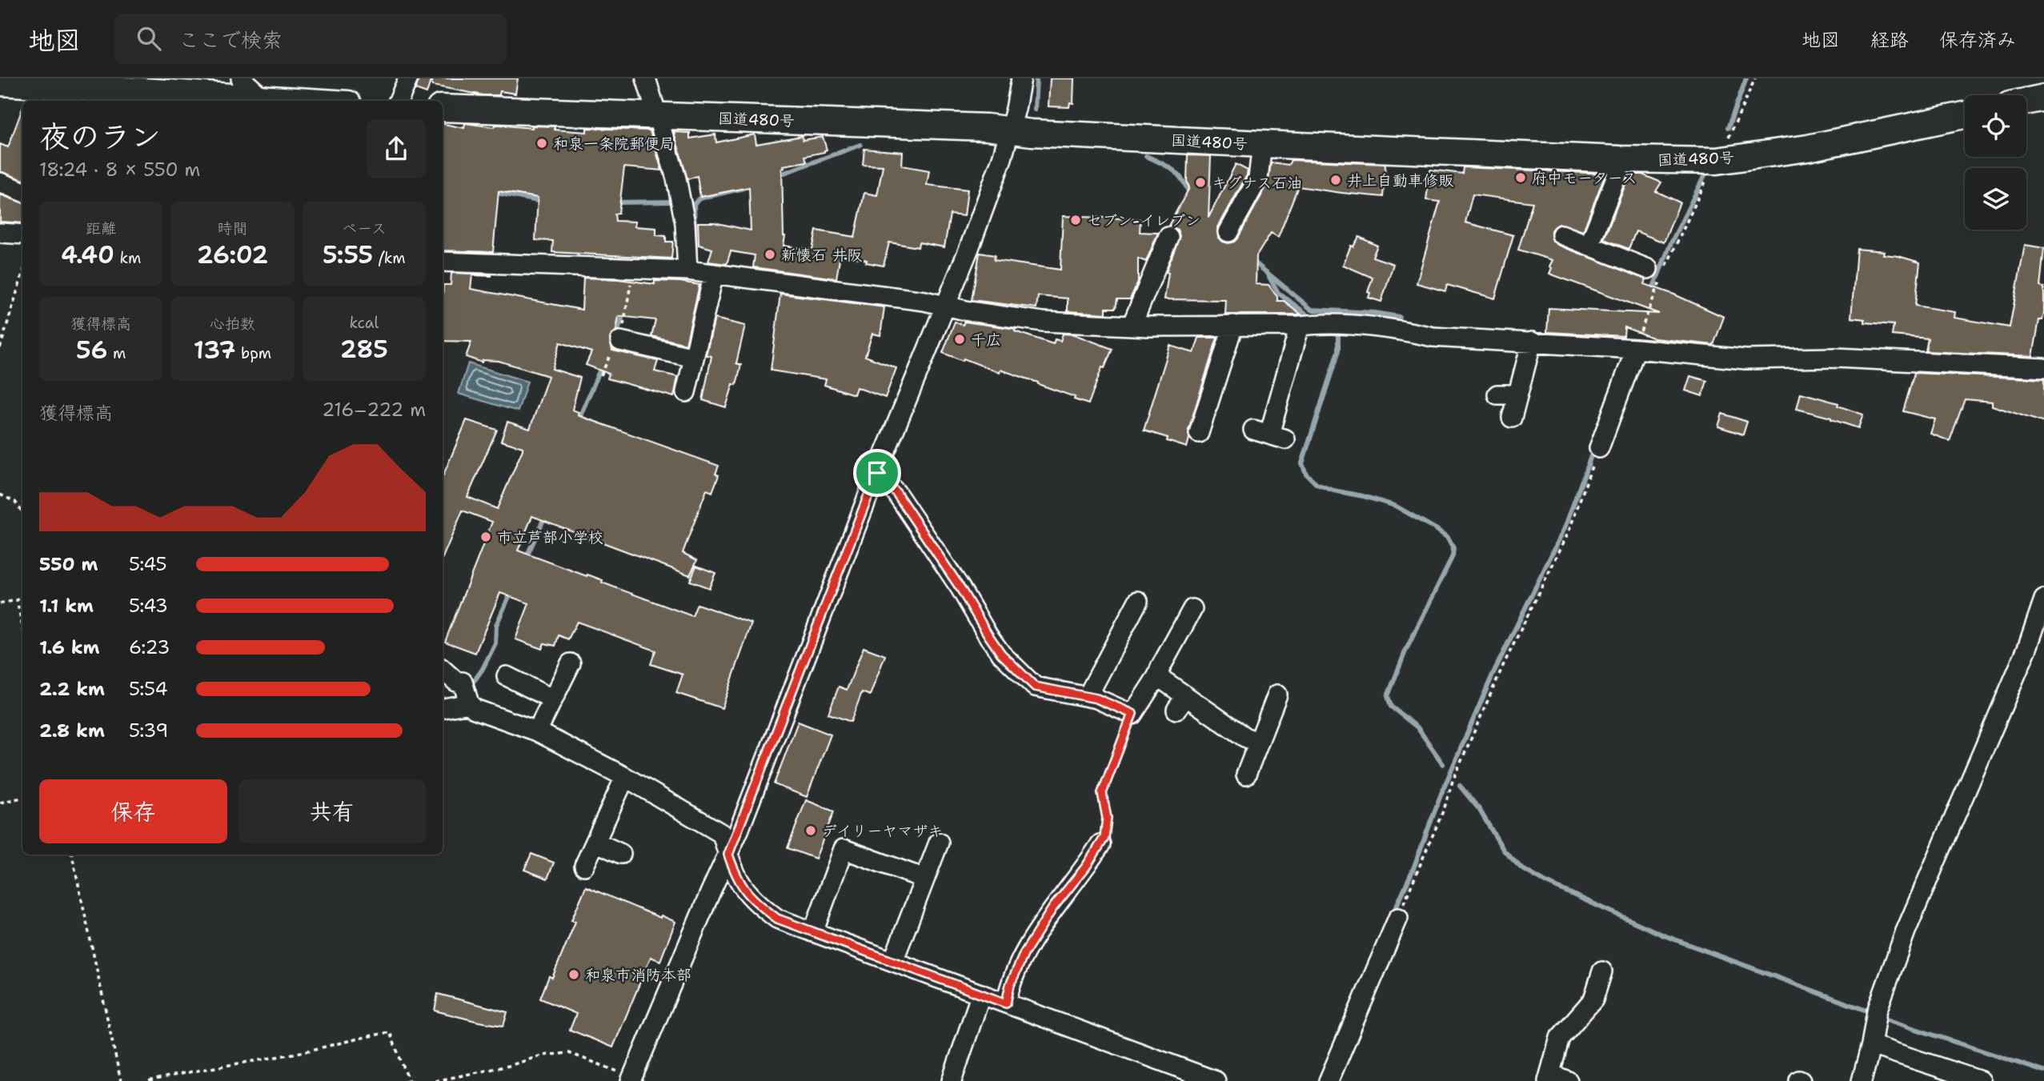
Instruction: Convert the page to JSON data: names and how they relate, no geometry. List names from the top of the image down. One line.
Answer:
{"streets":{"highway":["国道480号"]},"places":["和泉一条院郵便局","府中モータース","井上自動車修販","キグナス石油","セブン-イレブン","新懐石 井阪","千広","市立芦部小学校","デイリーヤマザキ","和泉市消防本部"],"page":{"header":"地図","search":"ここで検索","nav":["地図","経路","保存済み"],"heading":["夜のラン","18:24 · 8 × 550 m"],"stats":[["距離","4.40 km"],["時間","26:02"],["ペース","5:55 /km"],["獲得標高","56 m"],["心拍数","137 bpm"],["kcal","285"]],"chart":["獲得標高","216–222 m"],"list":[{"name":"550 m","note":"5:45"},{"name":"1.1 km","note":"5:43"},{"name":"1.6 km","note":"6:23"},{"name":"2.2 km","note":"5:54"},{"name":"2.8 km","note":"5:39"}],"buttons":["保存","共有"]}}
